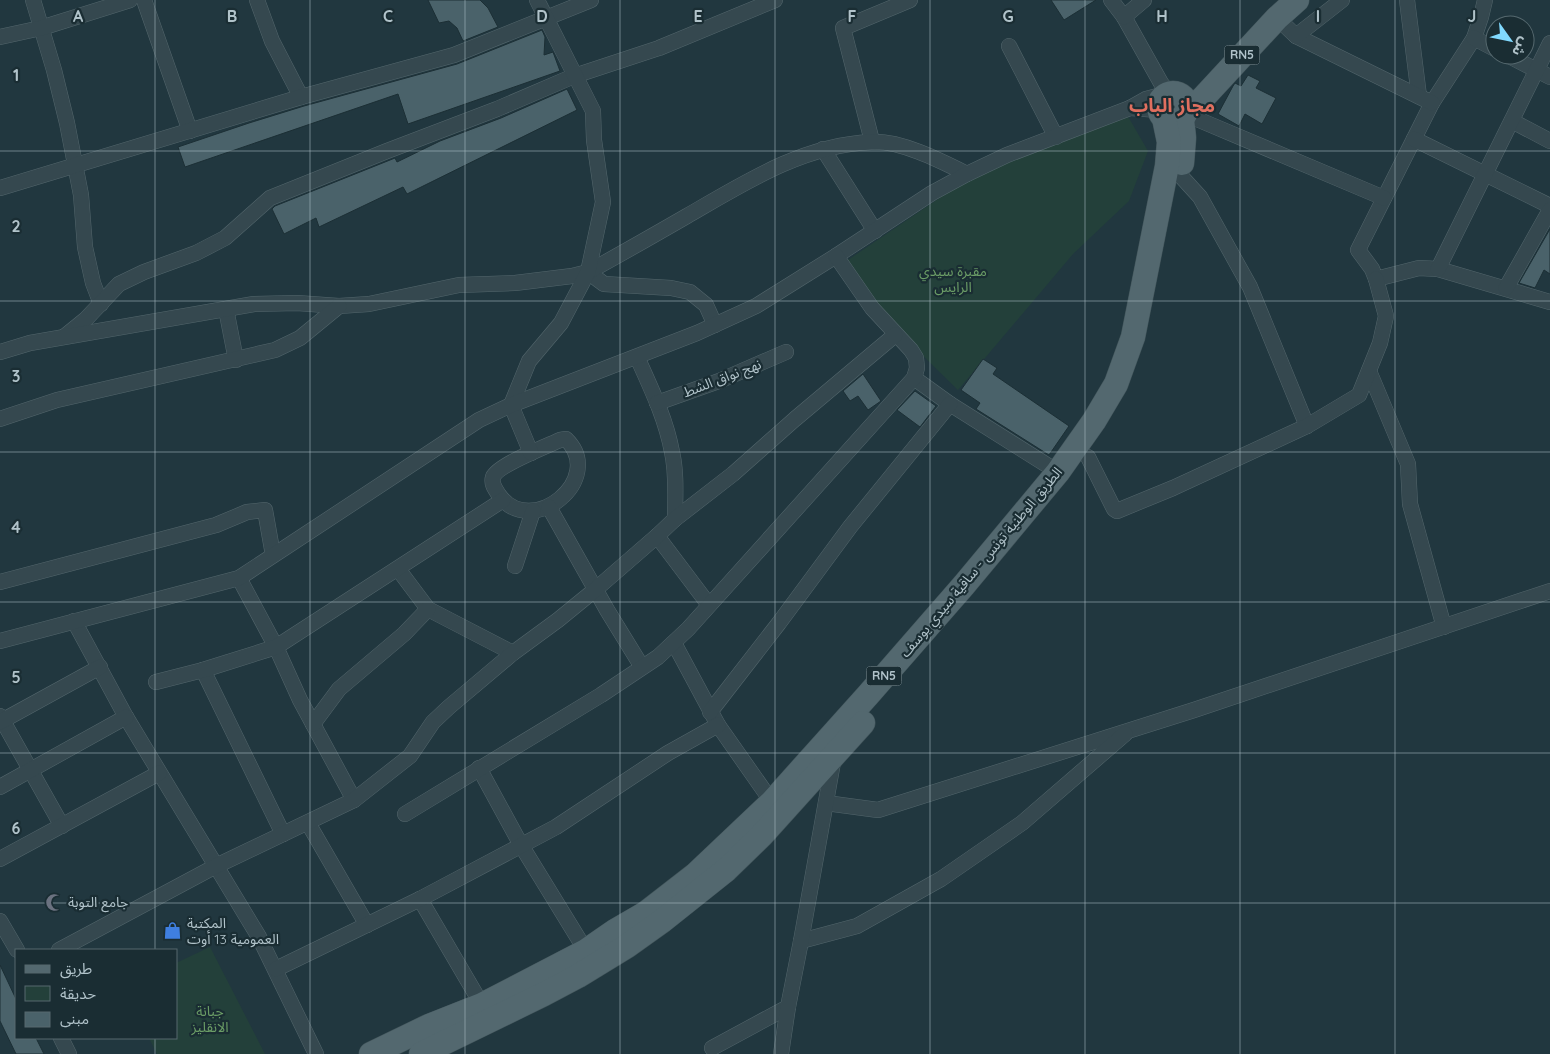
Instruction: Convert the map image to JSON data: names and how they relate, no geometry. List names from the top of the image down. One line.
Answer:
{"streets":{"main road":["RN5","الطريق الوطنية تونس - ساقية سيدي يوسف"],"street":["نهج نواق الشط"]},"crossings":[["RN5","الطريق الوطنية تونس - ساقية سيدي يوسف"]],"districts":["مجاز الباب"],"parks":["مقبرة سيدي الرايس","جبانة الانقليز"],"places":{"mosque":["جامع التوبة"],"shop":["المكتبة العمومية 13 أوت"]},"legend":["طريق","حديقة","مبنى"],"north":"bottom right","grid":{"columns":["A","B","C","D","E","F","G","H","I","J"],"rows":["1","2","3","4","5","6"]}}
